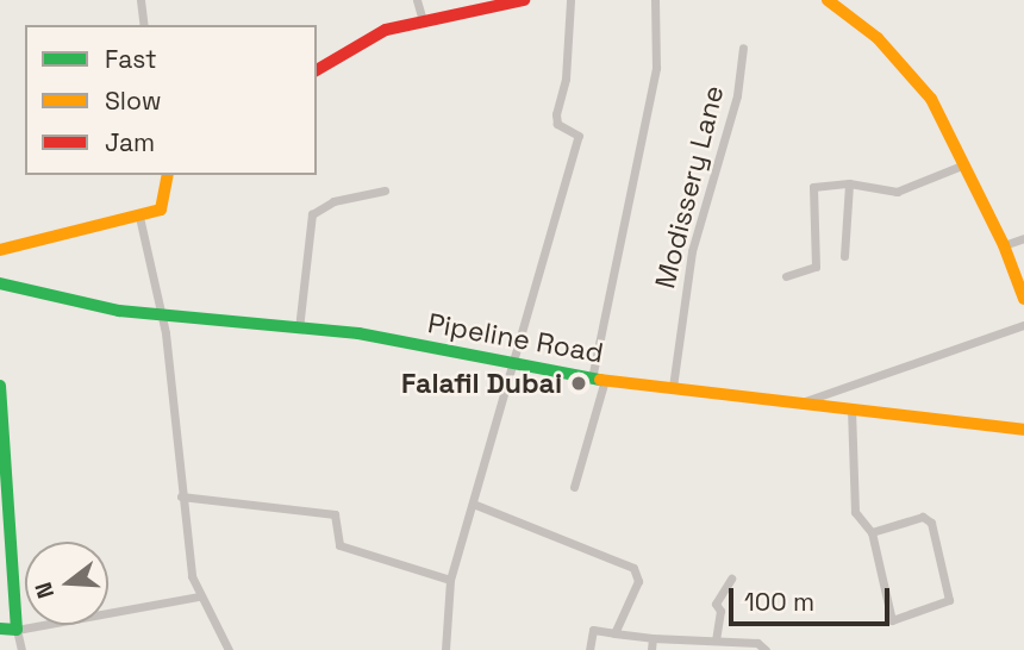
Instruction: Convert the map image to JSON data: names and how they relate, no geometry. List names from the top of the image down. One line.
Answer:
{"streets":{"street":["Modissery Lane","Pipeline Road"]},"crossings":[["Modissery Lane","Pipeline Road"]],"places":["Falafil Dubai"],"legend":["Fast","Slow","Jam"],"scale_bar":"100 m","north":"left"}
